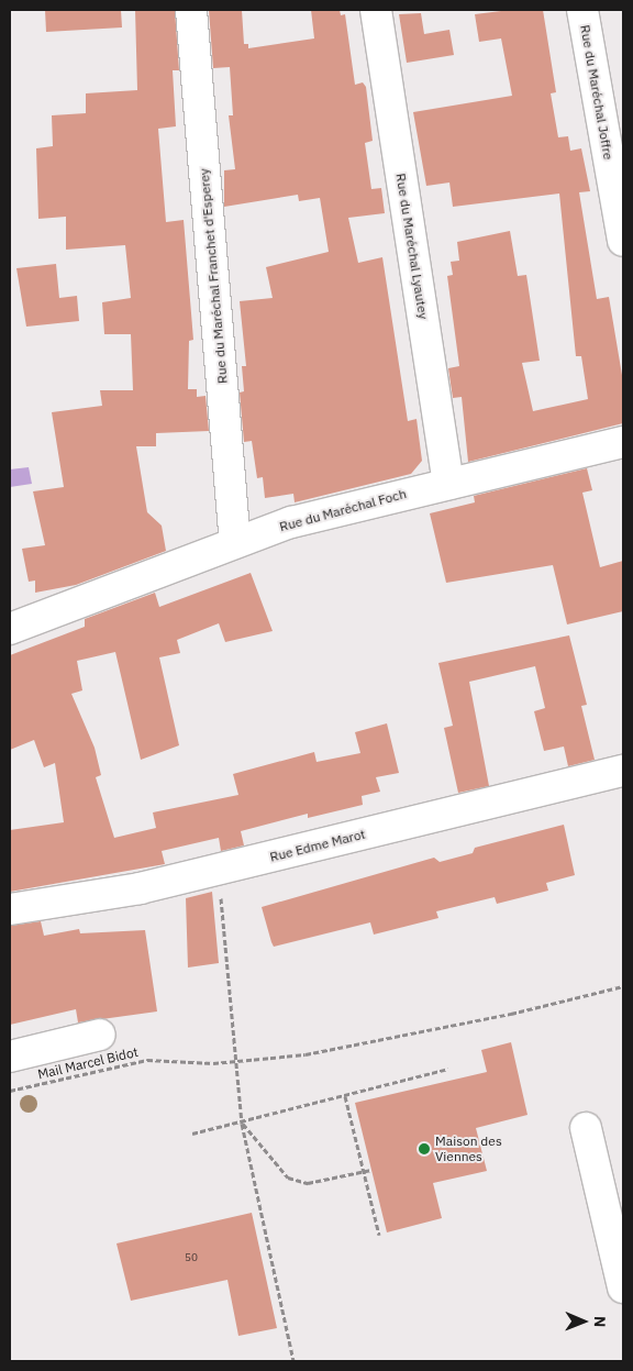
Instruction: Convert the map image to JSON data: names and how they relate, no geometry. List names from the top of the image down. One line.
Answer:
{"streets":{"street":["Rue du Maréchal Joffre","Rue du Maréchal Lyautey","Rue du Maréchal Franchet d'Esperey","Rue du Maréchal Foch","Rue Edme Marot"],"path":["Mail Marcel Bidot"]},"crossings":[["Rue du Maréchal Lyautey","Rue du Maréchal Foch"],["Rue du Maréchal Franchet d'Esperey","Rue du Maréchal Foch"]],"places":["Maison des Viennes"],"house_numbers":["50"],"north":"right"}
